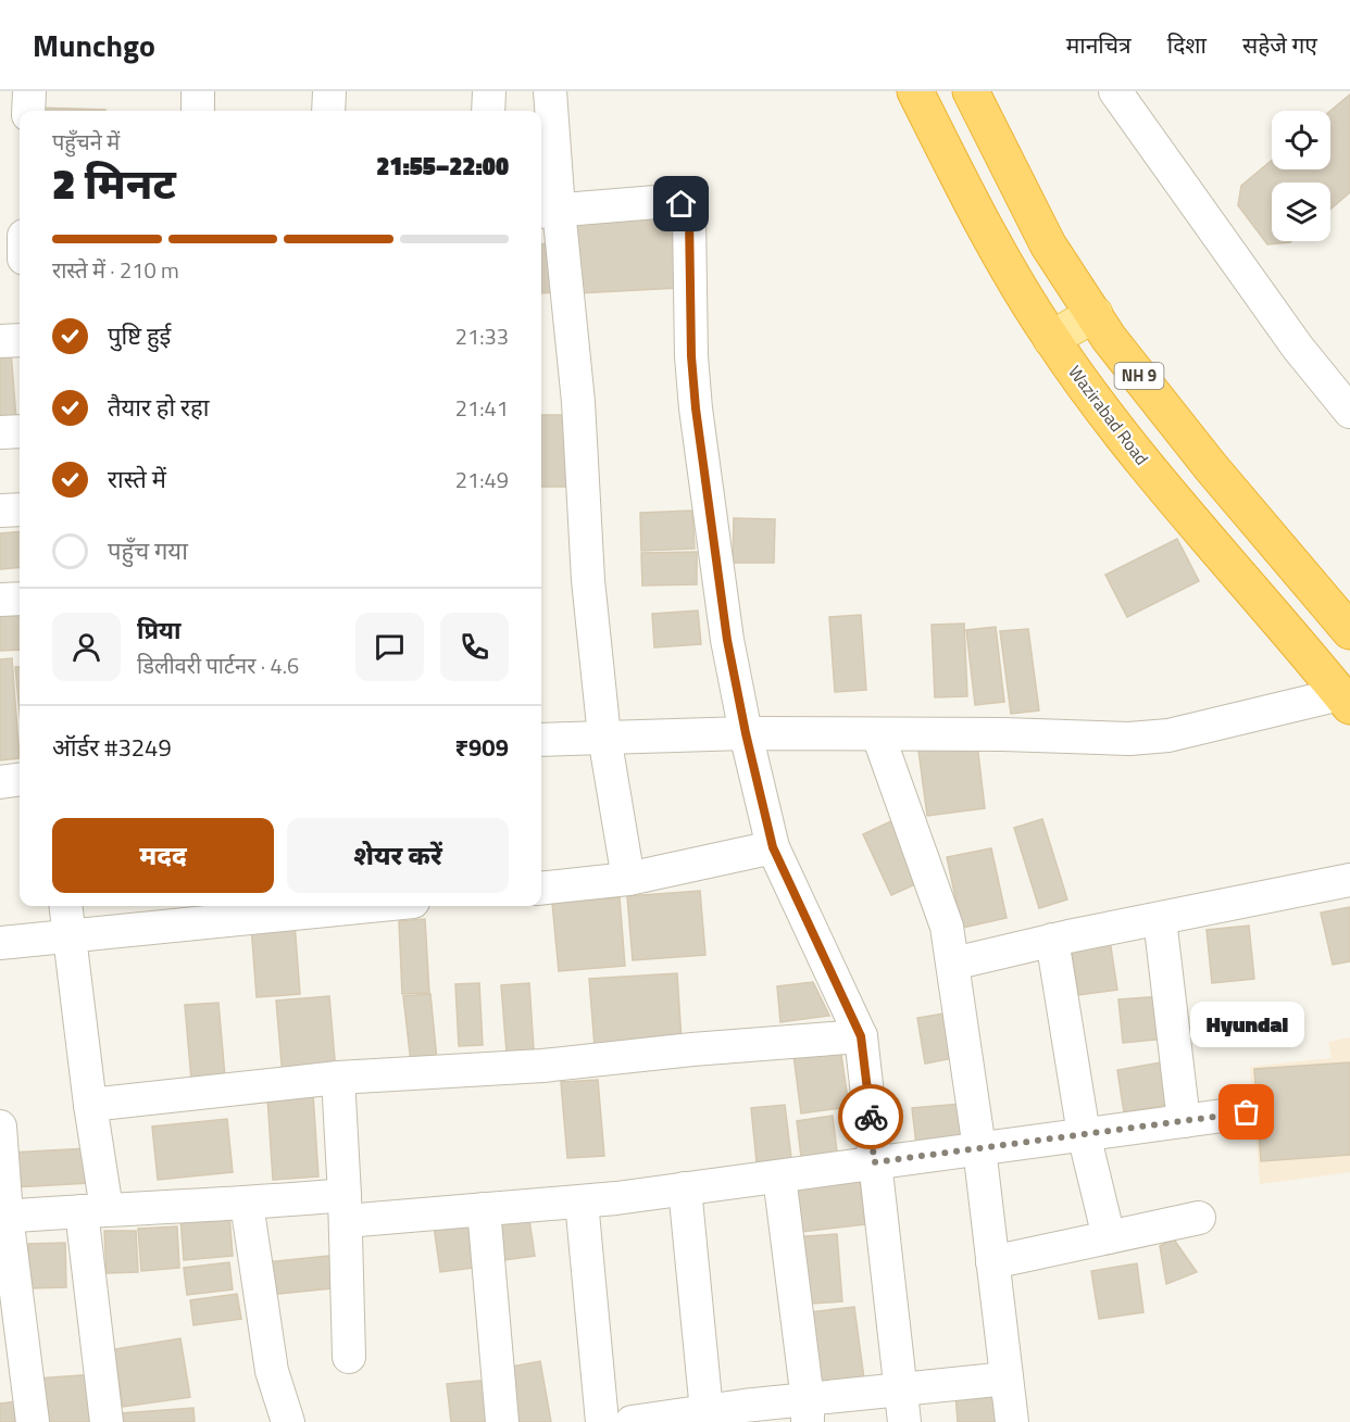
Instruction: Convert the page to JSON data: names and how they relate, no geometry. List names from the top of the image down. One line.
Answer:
{"streets":{"highway":["NH 9","Wazirabad Road"]},"places":["Hyundai"],"page":{"header":"Munchgo","nav":["मानचित्र","दिशा","सहेजे गए"],"heading":["2 मिनट","पहुँचने में","21:55–22:00"],"panel":["प्रिया","डिलीवरी पार्टनर · 4.6","ऑर्डर #3249","₹909"],"bar":"रास्ते में · 210 m","list":[["पुष्टि हुई","21:33"],["तैयार हो रहा","21:41"],["रास्ते में","21:49"],"पहुँच गया"],"buttons":["मदद","शेयर करें"],"bubble":"Hyundai"}}
